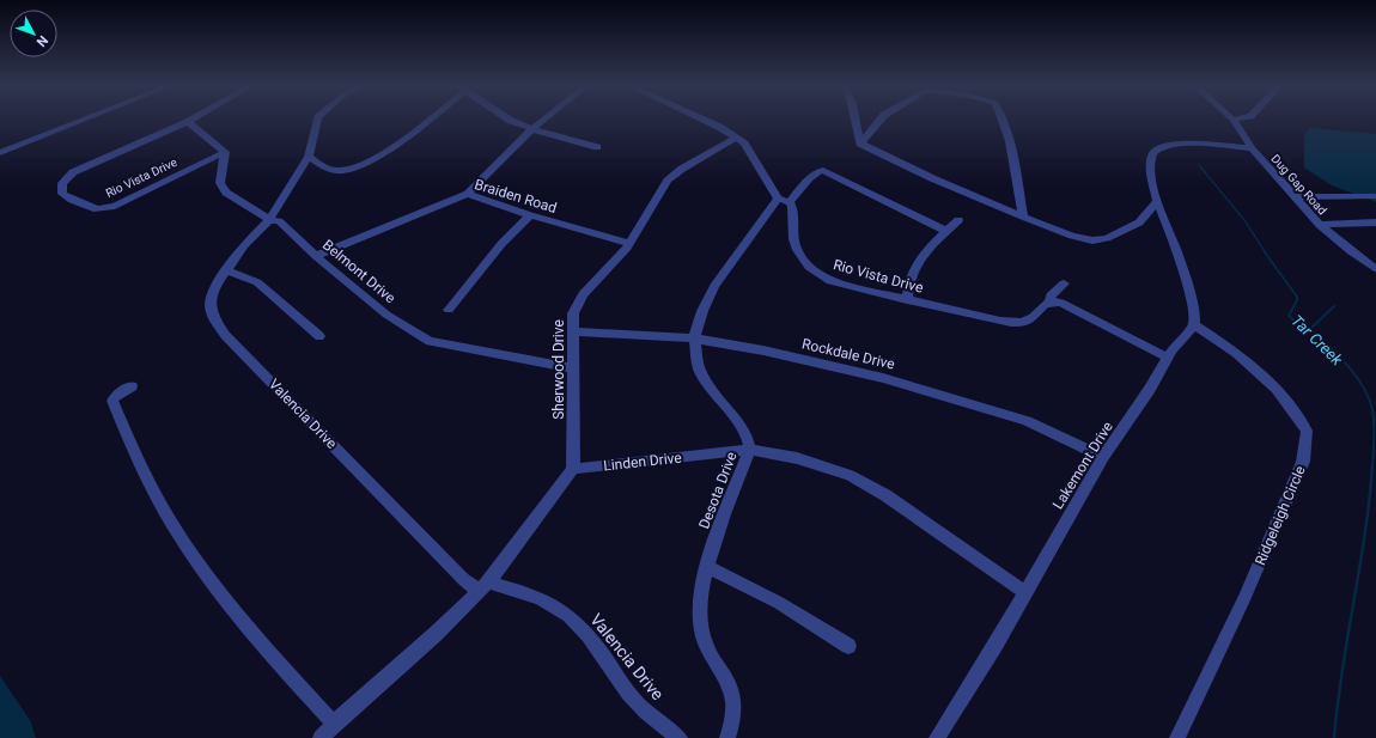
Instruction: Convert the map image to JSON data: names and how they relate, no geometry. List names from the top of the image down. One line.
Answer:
{"streets":{"street":["Rio Vista Drive","Dug Gap Road","Braiden Road","Belmont Drive","Rockdale Drive","Sherwood Drive","Valencia Drive","Linden Drive","Lakemont Drive","Desota Drive","Ridgeleigh Circle"]},"crossings":[["Rio Vista Drive","Belmont Drive"],["Rio Vista Drive","Sherwood Drive"],["Rio Vista Drive","Desota Drive"],["Braiden Road","Belmont Drive"],["Braiden Road","Sherwood Drive"],["Belmont Drive","Sherwood Drive"],["Belmont Drive","Valencia Drive"],["Rockdale Drive","Sherwood Drive"],["Rockdale Drive","Lakemont Drive"],["Rockdale Drive","Desota Drive"],["Sherwood Drive","Linden Drive"],["Linden Drive","Lakemont Drive"],["Linden Drive","Desota Drive"],["Lakemont Drive","Ridgeleigh Circle"]],"water":["Tar Creek"],"north":"bottom right"}
